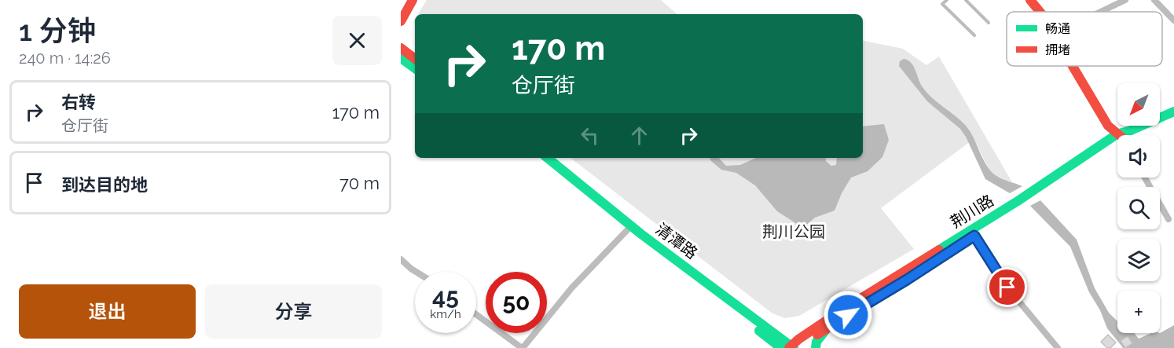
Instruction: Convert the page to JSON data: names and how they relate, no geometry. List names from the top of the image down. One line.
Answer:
{"streets":{"main road":["荆川路","清潭路"]},"crossings":[["荆川路","清潭路"]],"parks":["荆川公园"],"legend":["畅通","拥堵"],"north":"bottom left","page":{"heading":["1 分钟","240 m · 14:26"],"turn":["170 m","仓厅街"],"list":[{"name":"右转","note":"仓厅街","value":"170 m"},{"name":"到达目的地","value":"70 m"}],"map_buttons":"+","speed":"45 km/h","limit":"50","buttons":["退出","分享"]}}
